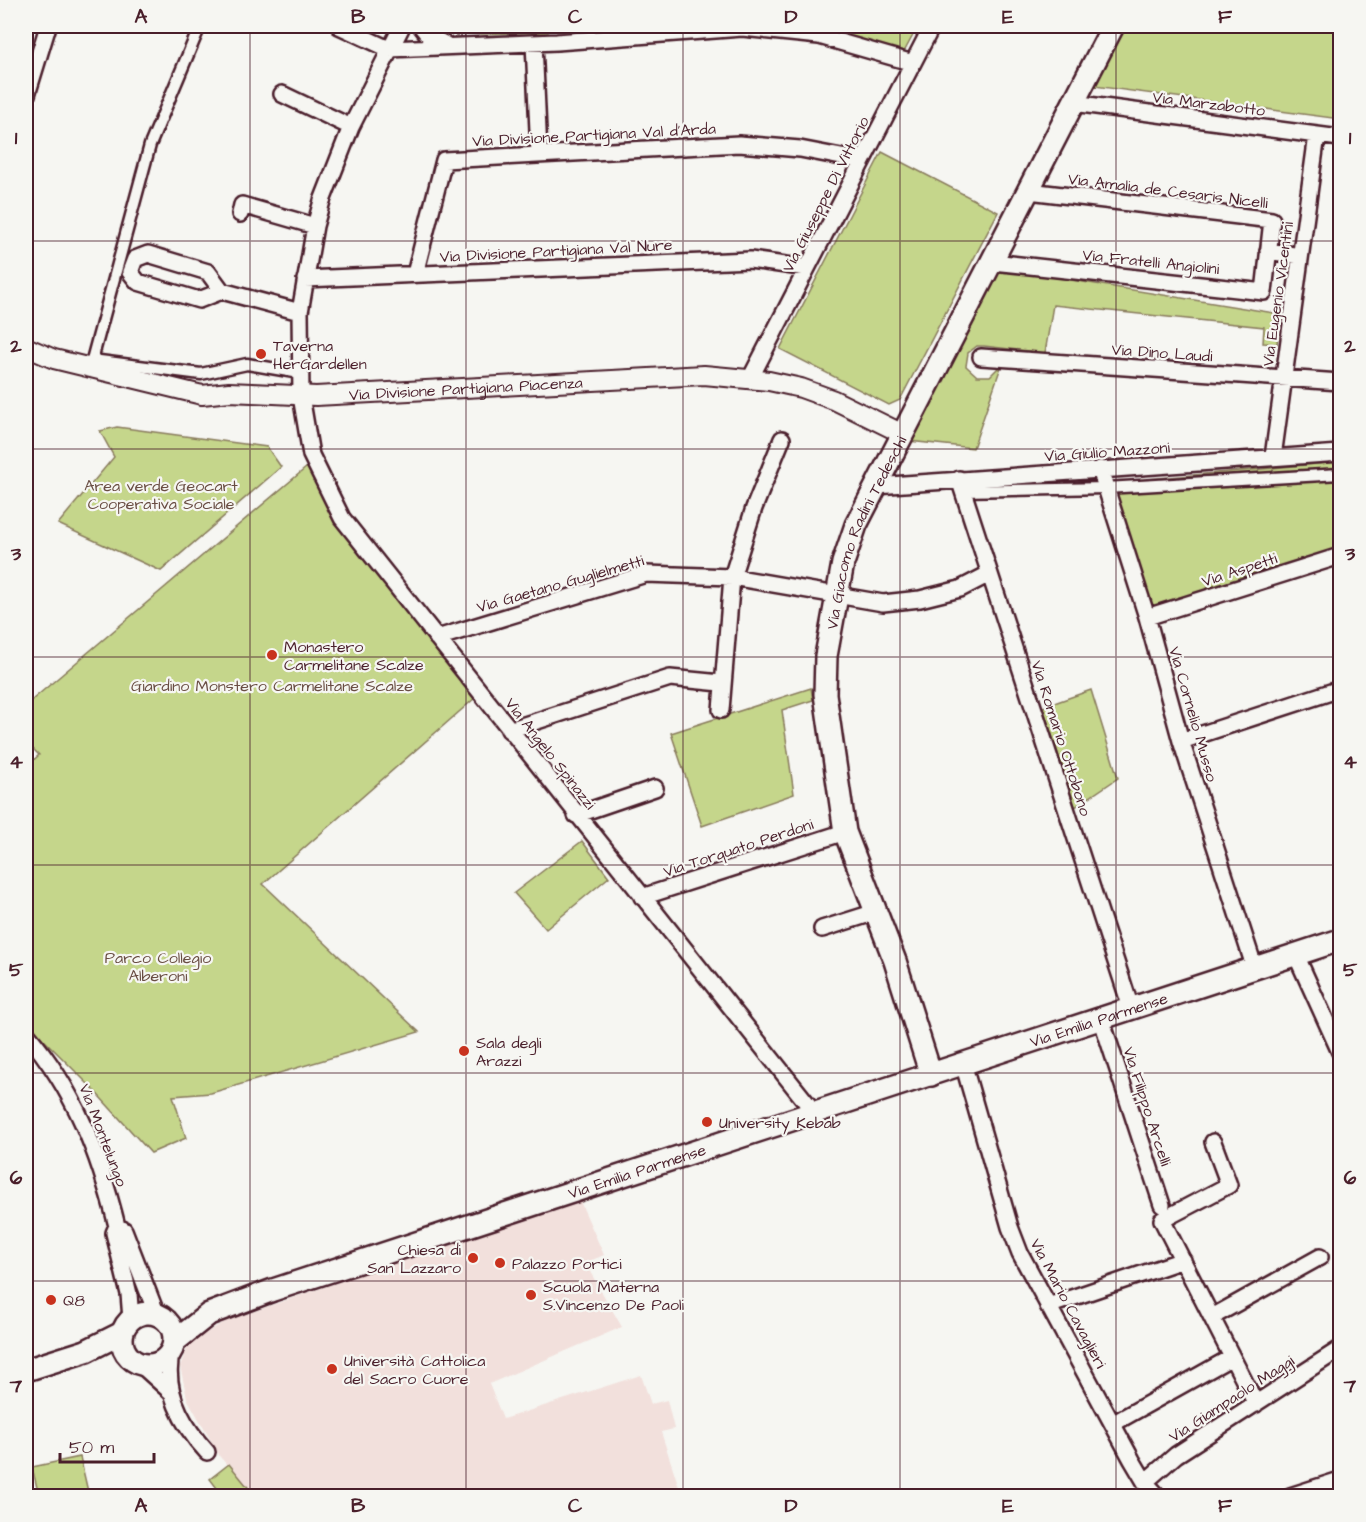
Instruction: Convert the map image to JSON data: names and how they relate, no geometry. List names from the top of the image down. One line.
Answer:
{"streets":{"main road":["Via Giacomo Radini Tedeschi","Via Emilia Parmense"],"street":["Via Marzabotto","Via Divisione Partigiana Val d'Arda","Via Amalia de Cesaris Nicelli","Via Giuseppe Di Vittorio","Via Divisione Partigiana Val Nure","Via Fratelli Angiolini","Via Eugenio Vicentini","Via Dino Laudi","Via Divisione Partigiana Piacenza","Via Giulio Mazzoni","Via Aspetti","Via Gaetano Guglielmetti","Via Cornelio Musso","Via Romario Ottobono","Via Angelo Spinazzi","Via Torquato Perdoni","Via Filippo Arcelli","Via Montelungo","Via Mario Cavaglieri","Via Giampaolo Maggi"]},"crossings":[["Via Marzabotto","Via Eugenio Vicentini"],["Via Marzabotto","Via Giacomo Radini Tedeschi"],["Via Divisione Partigiana Val d'Arda","Via Giuseppe Di Vittorio"],["Via Divisione Partigiana Val d'Arda","Via Divisione Partigiana Val Nure"],["Via Amalia de Cesaris Nicelli","Via Fratelli Angiolini"],["Via Amalia de Cesaris Nicelli","Via Giacomo Radini Tedeschi"],["Via Giuseppe Di Vittorio","Via Divisione Partigiana Val Nure"],["Via Giuseppe Di Vittorio","Via Divisione Partigiana Piacenza"],["Via Divisione Partigiana Val Nure","Via Angelo Spinazzi"],["Via Fratelli Angiolini","Via Giacomo Radini Tedeschi"],["Via Eugenio Vicentini","Via Dino Laudi"],["Via Eugenio Vicentini","Via Giulio Mazzoni"],["Via Divisione Partigiana Piacenza","Via Giacomo Radini Tedeschi"],["Via Divisione Partigiana Piacenza","Via Angelo Spinazzi"],["Via Giulio Mazzoni","Via Giacomo Radini Tedeschi"],["Via Giulio Mazzoni","Via Cornelio Musso"],["Via Giulio Mazzoni","Via Romario Ottobono"],["Via Giacomo Radini Tedeschi","Via Gaetano Guglielmetti"],["Via Giacomo Radini Tedeschi","Via Torquato Perdoni"],["Via Giacomo Radini Tedeschi","Via Emilia Parmense"],["Via Aspetti","Via Cornelio Musso"],["Via Gaetano Guglielmetti","Via Romario Ottobono"],["Via Gaetano Guglielmetti","Via Angelo Spinazzi"],["Via Cornelio Musso","Via Emilia Parmense"],["Via Romario Ottobono","Via Emilia Parmense"],["Via Angelo Spinazzi","Via Torquato Perdoni"],["Via Angelo Spinazzi","Via Emilia Parmense"],["Via Emilia Parmense","Via Filippo Arcelli"],["Via Emilia Parmense","Via Montelungo"],["Via Emilia Parmense","Via Mario Cavaglieri"],["Via Mario Cavaglieri","Via Giampaolo Maggi"]],"parks":["Area verde Geocart Cooperativa Sociale","Giardino Monstero Carmelitane Scalze","Parco Collegio Alberoni"],"places":["Taverna HerGardellen","Monastero Carmelitane Scalze","Sala degli Arazzi","University Kebab","Chiesa di San Lazzaro","Palazzo Portici","Scuola Materna S.Vincenzo De Paoli","Q8","Università Cattolica del Sacro Cuore"],"scale_bar":"50 m","grid":{"columns":["A","B","C","D","E","F"],"rows":["1","2","3","4","5","6","7"]}}
